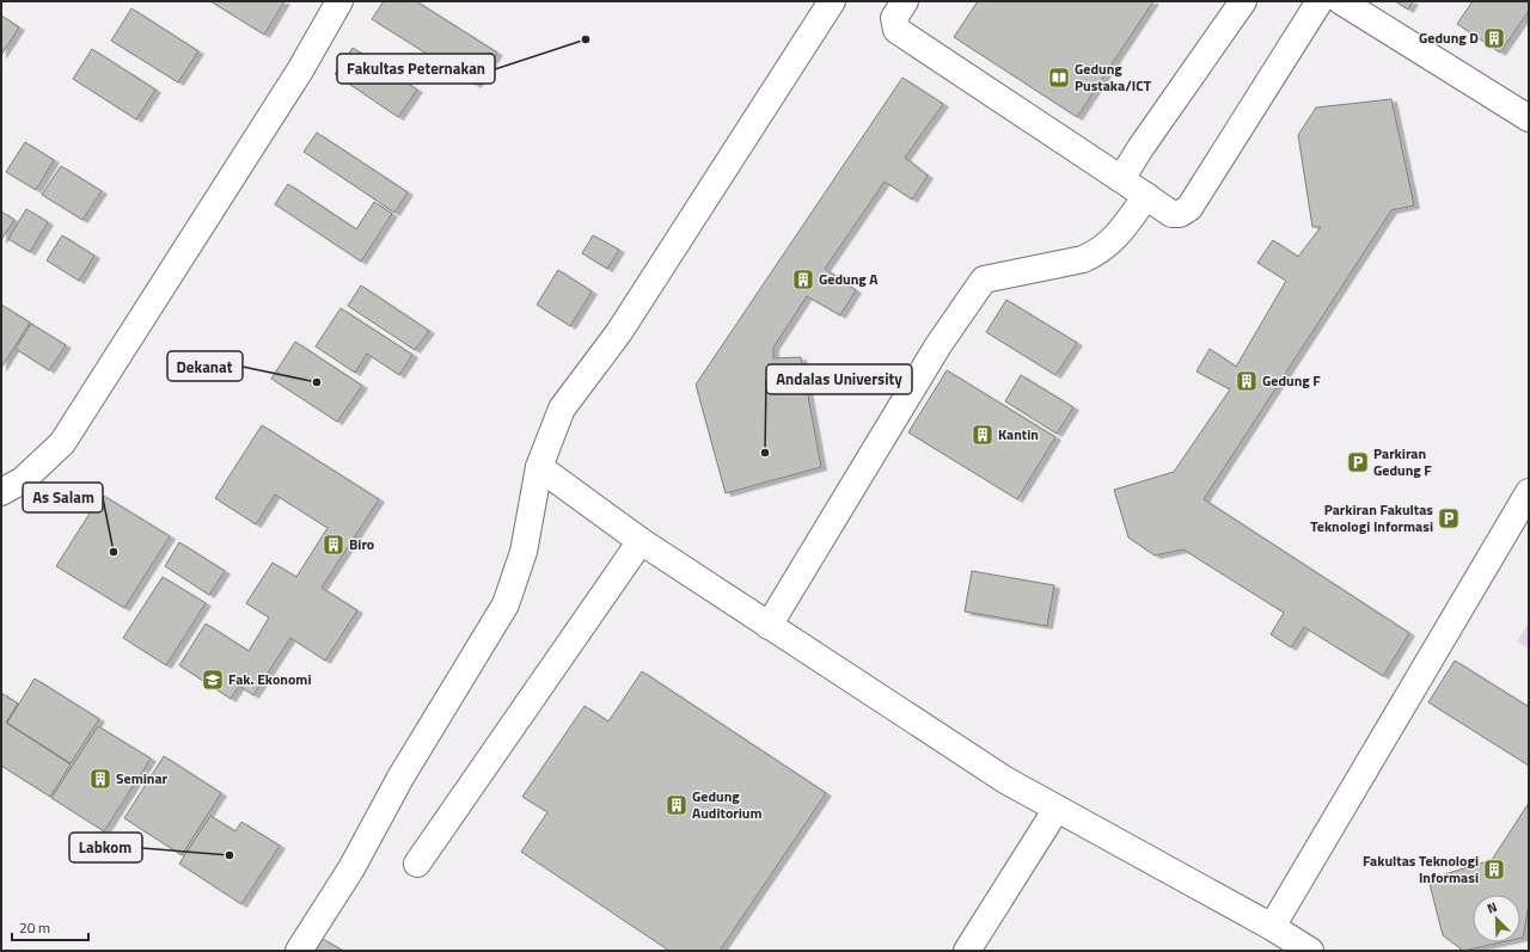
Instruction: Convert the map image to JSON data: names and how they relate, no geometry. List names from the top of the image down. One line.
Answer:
{"places":{"building":["Gedung D","Gedung A","Gedung F","Kantin","Biro","Seminar","Gedung Auditorium","Fakultas Teknologi Informasi"],"other":["Fakultas Peternakan","Dekanat","Andalas University","As Salam","Labkom"],"library":["Gedung Pustaka/ICT"],"parking":["Parkiran Gedung F","Parkiran Fakultas Teknologi Informasi"],"school or university":["Fak. Ekonomi"]},"scale_bar":"20 m","north":"top left"}
